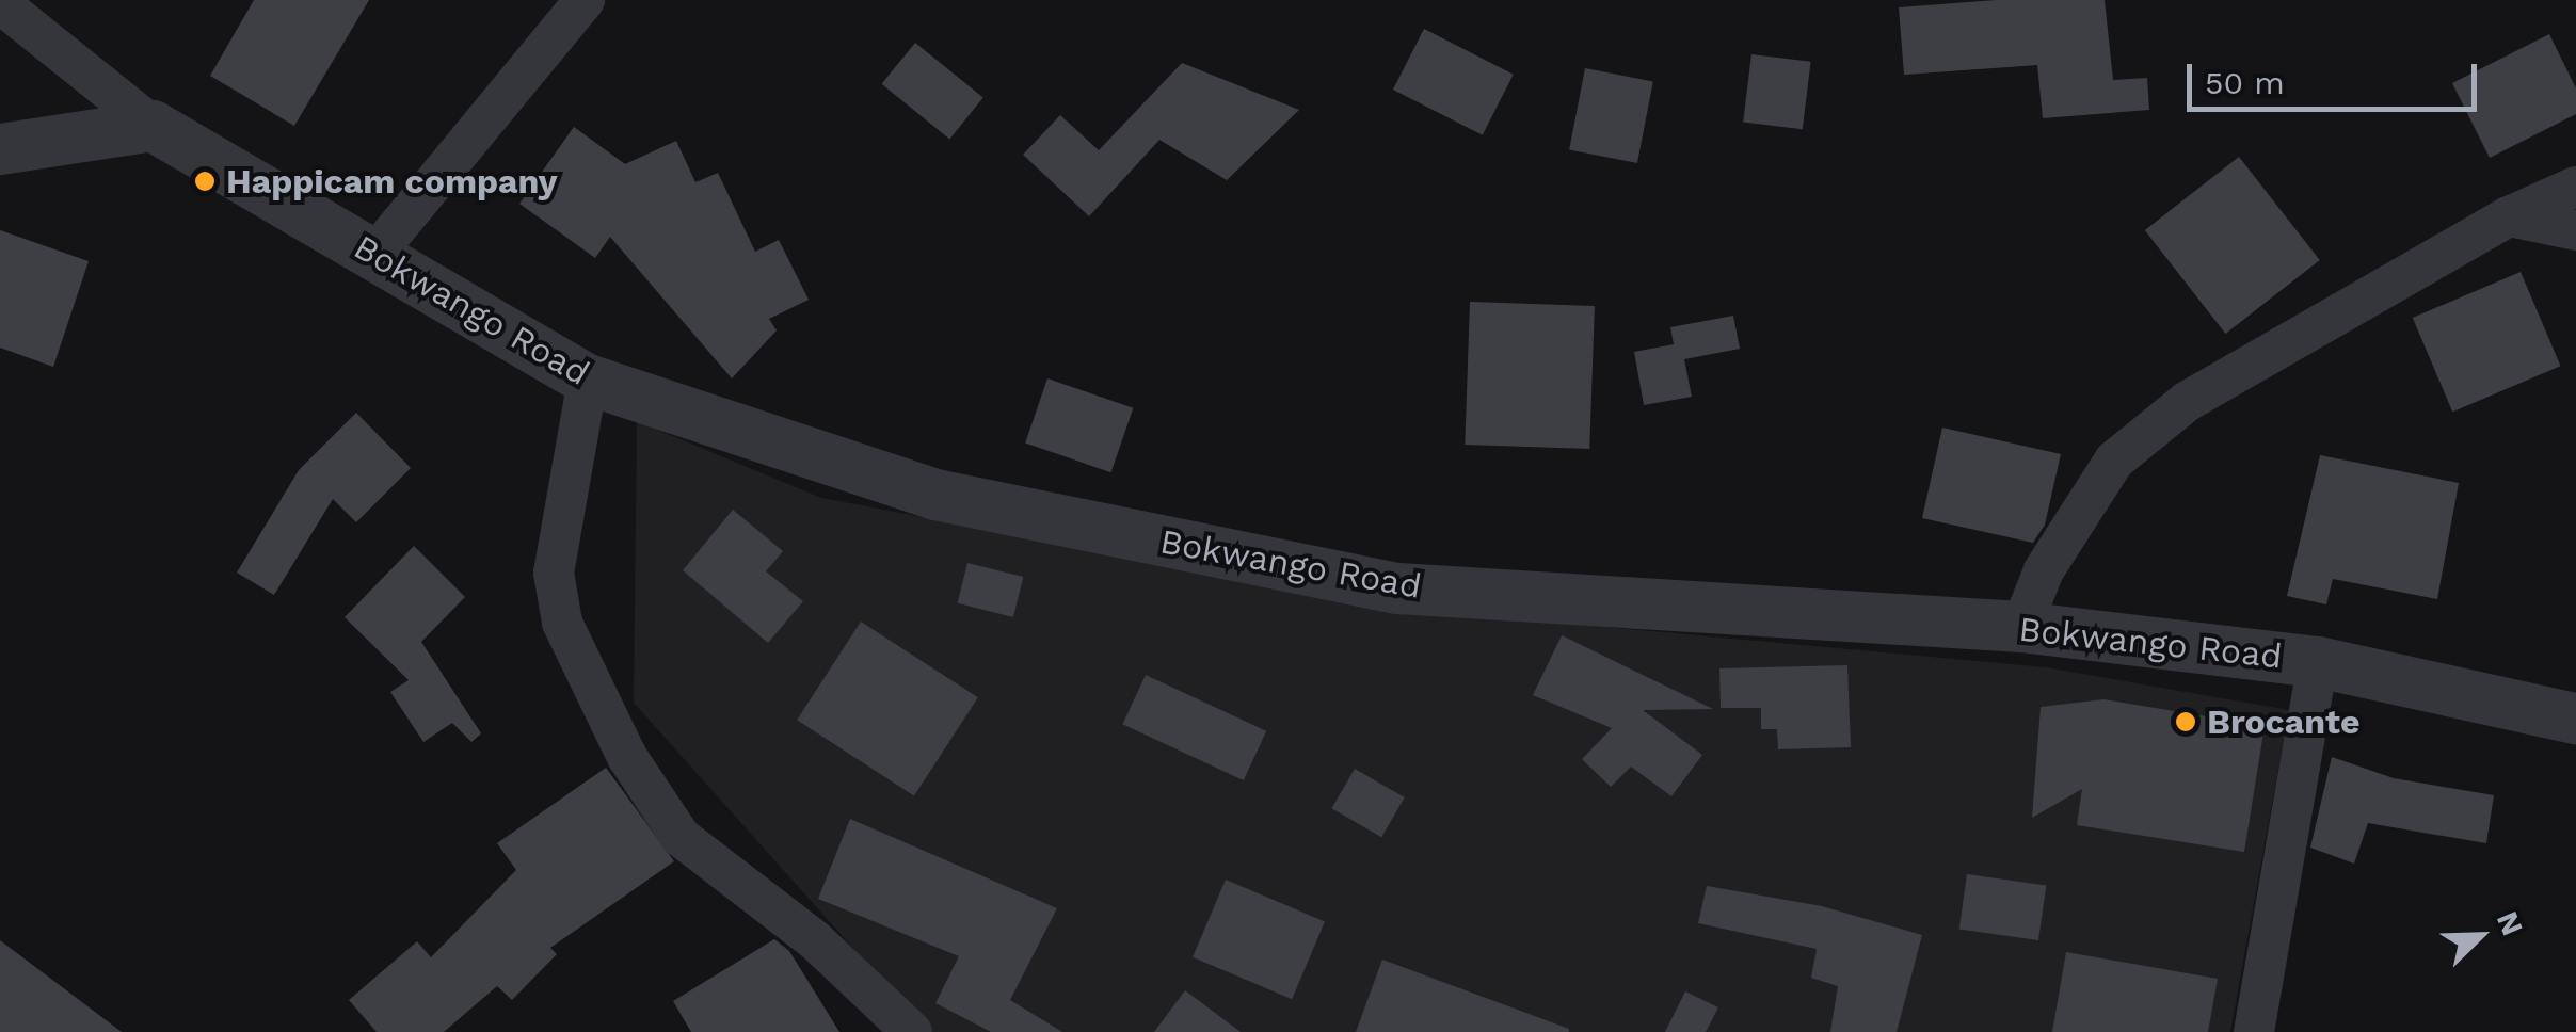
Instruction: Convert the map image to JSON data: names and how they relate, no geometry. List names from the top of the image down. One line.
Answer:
{"streets":{"street":["Bokwango Road"]},"places":["Happicam company","Brocante"],"scale_bar":"50 m","north":"top right"}
